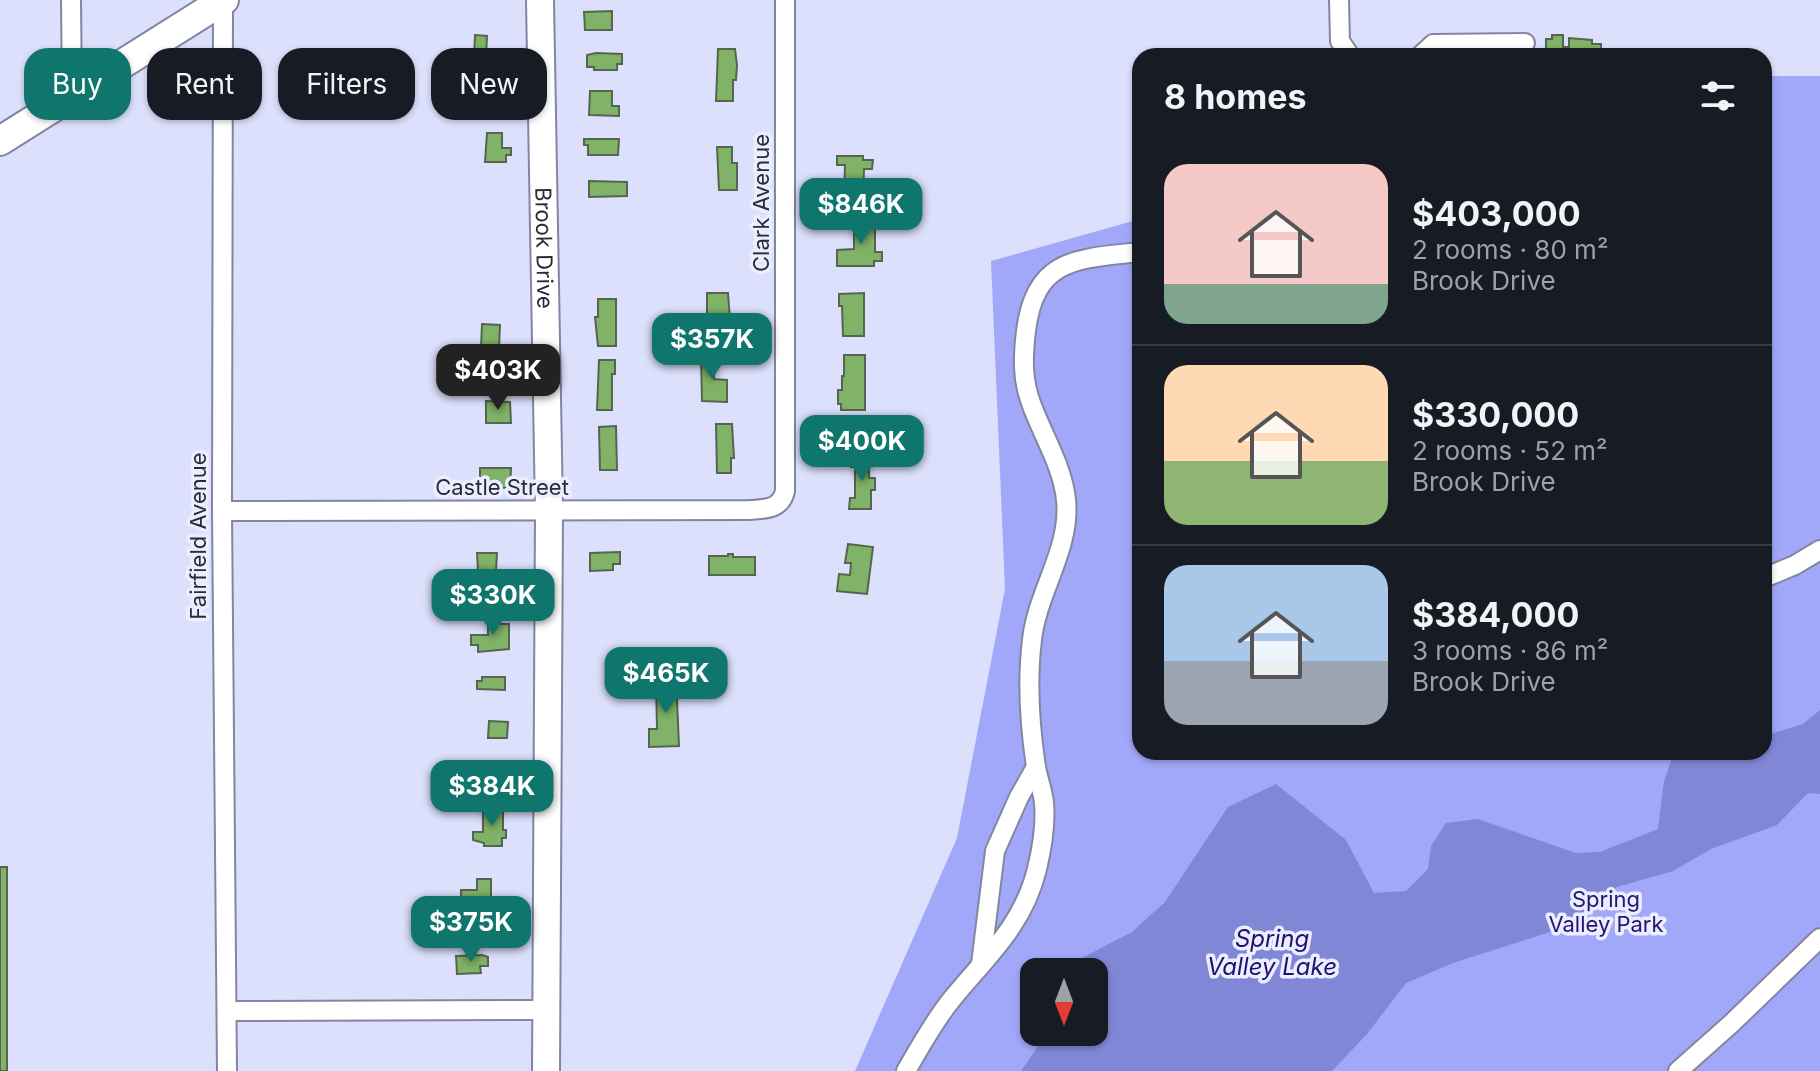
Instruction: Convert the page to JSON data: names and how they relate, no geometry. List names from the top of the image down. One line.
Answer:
{"streets":{"street":["Clark Avenue","Brook Drive","Castle Street","Fairfield Avenue"]},"crossings":[["Clark Avenue","Castle Street"],["Brook Drive","Castle Street"],["Castle Street","Fairfield Avenue"]],"water":["Spring Valley Lake"],"parks":["Spring Valley Park"],"north":"bottom","page":{"chip":["Buy","Rent","Filters","New"],"heading":"8 homes","list":[{"name":"$403,000","note":"2 rooms · 80 m² · Brook Drive"},{"name":"$330,000","note":"2 rooms · 52 m² · Brook Drive"},{"name":"$384,000","note":"3 rooms · 86 m² · Brook Drive"}],"price":["$846K","$357K","$403K","$400K","$330K","$465K","$384K","$375K"]}}
